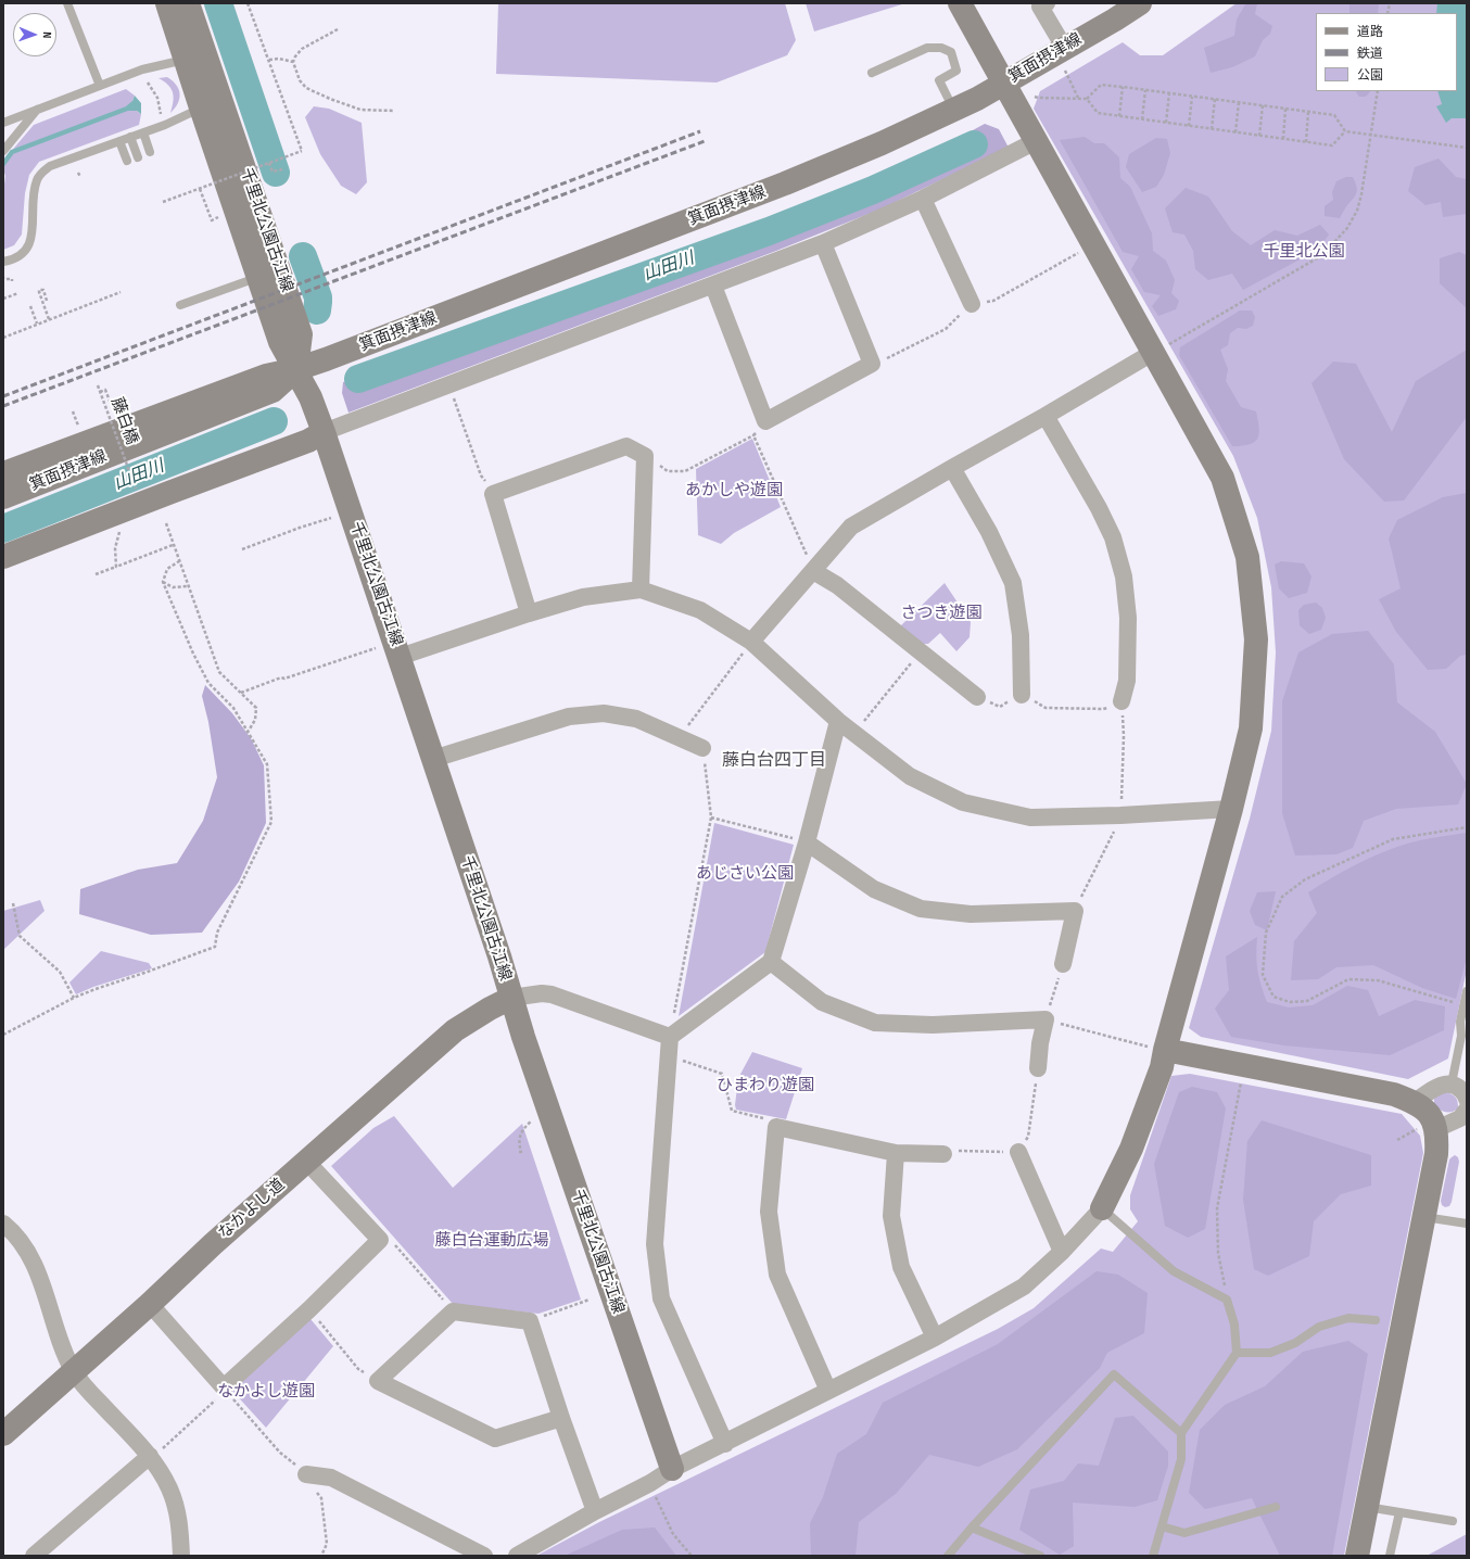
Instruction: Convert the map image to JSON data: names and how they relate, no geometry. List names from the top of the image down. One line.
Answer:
{"streets":{"street":["箕面摂津線","千里北公園古江線","なかよし道"],"path":["藤白橋"]},"crossings":[["箕面摂津線","千里北公園古江線"],["千里北公園古江線","なかよし道"]],"districts":["藤白台四丁目"],"water":["山田川"],"parks":["千里北公園","あかしや遊園","さつき遊園","あじさい公園","ひまわり遊園","藤白台運動広場","なかよし遊園"],"legend":["道路","鉄道","公園"],"north":"right"}
